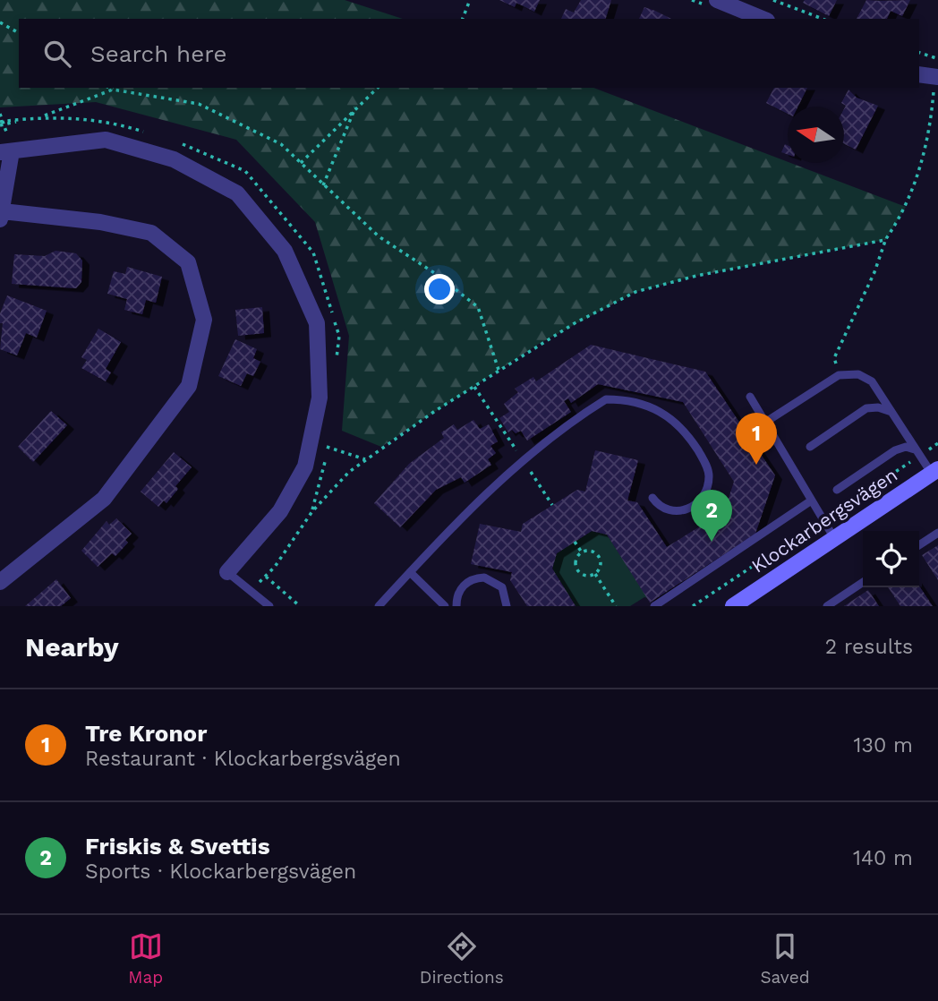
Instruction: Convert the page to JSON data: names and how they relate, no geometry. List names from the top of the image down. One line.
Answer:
{"streets":{"main road":["Klockarbergsvägen"]},"north":"left","page":{"search":"Search here","pins":["1","2"],"heading":["Nearby","2 results"],"list":[{"mark":"1","name":"Tre Kronor","note":"Restaurant · Klockarbergsvägen","value":"130 m"},{"mark":"2","name":"Friskis & Svettis","note":"Sports · Klockarbergsvägen","value":"140 m"}],"nav":["Map","Directions","Saved"]}}
